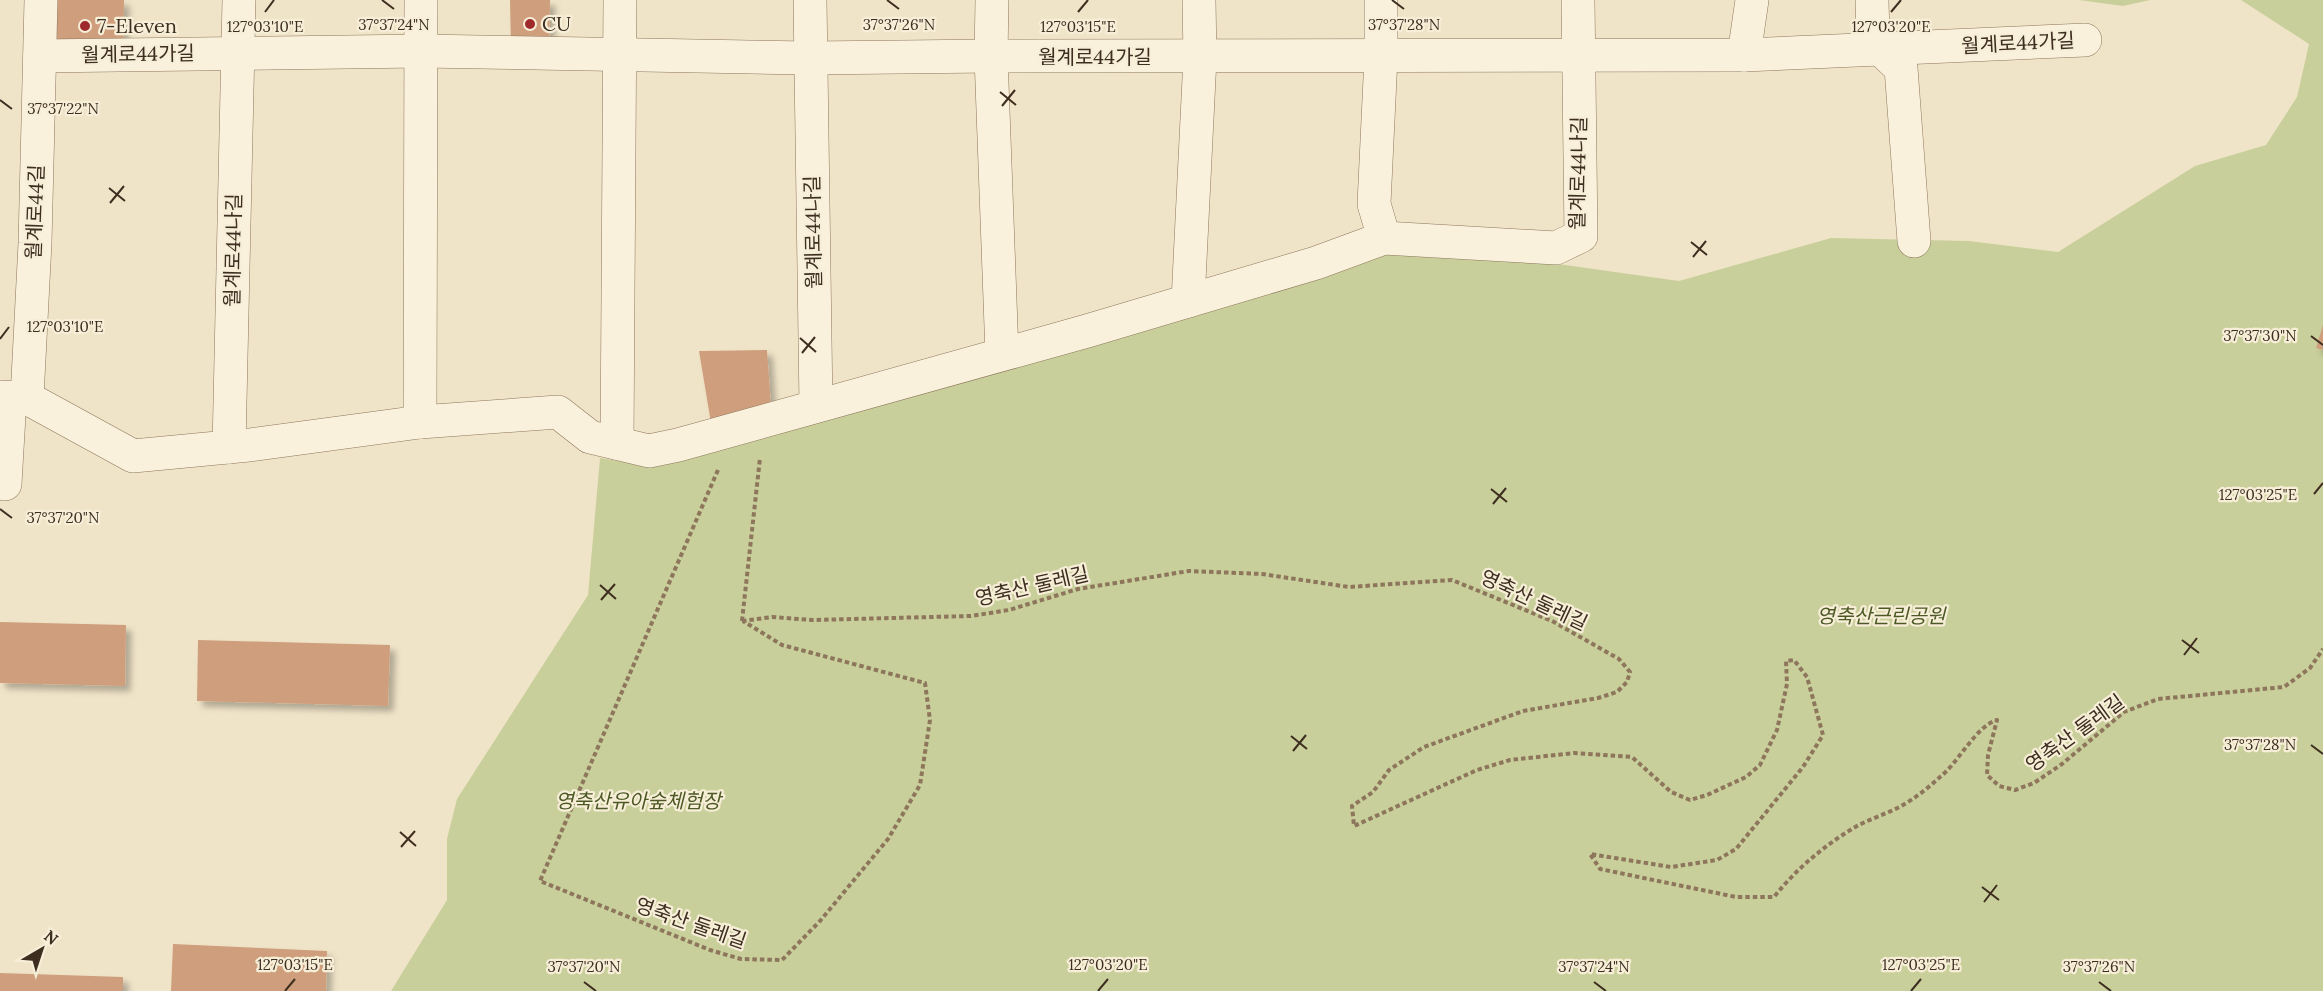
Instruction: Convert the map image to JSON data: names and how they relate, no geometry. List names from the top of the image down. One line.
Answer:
{"streets":{"street":["월계로44가길","월계로44나길","월계로44길"],"path":["영축산 둘레길"]},"crossings":[["월계로44가길","월계로44나길"],["월계로44가길","월계로44길"],["월계로44나길","월계로44길"],["월계로44나길","영축산 둘레길"]],"parks":["영축산근린공원","영축산유아숲체험장"],"places":["CU","7-Eleven"],"north":"top right","coordinates":["37°37'24\"N","37°37'26\"N","37°37'28\"N","127°03'10\"E","127°03'15\"E","127°03'20\"E","37°37'22\"N","37°37'30\"N","127°03'25\"E","37°37'20\"N"]}
